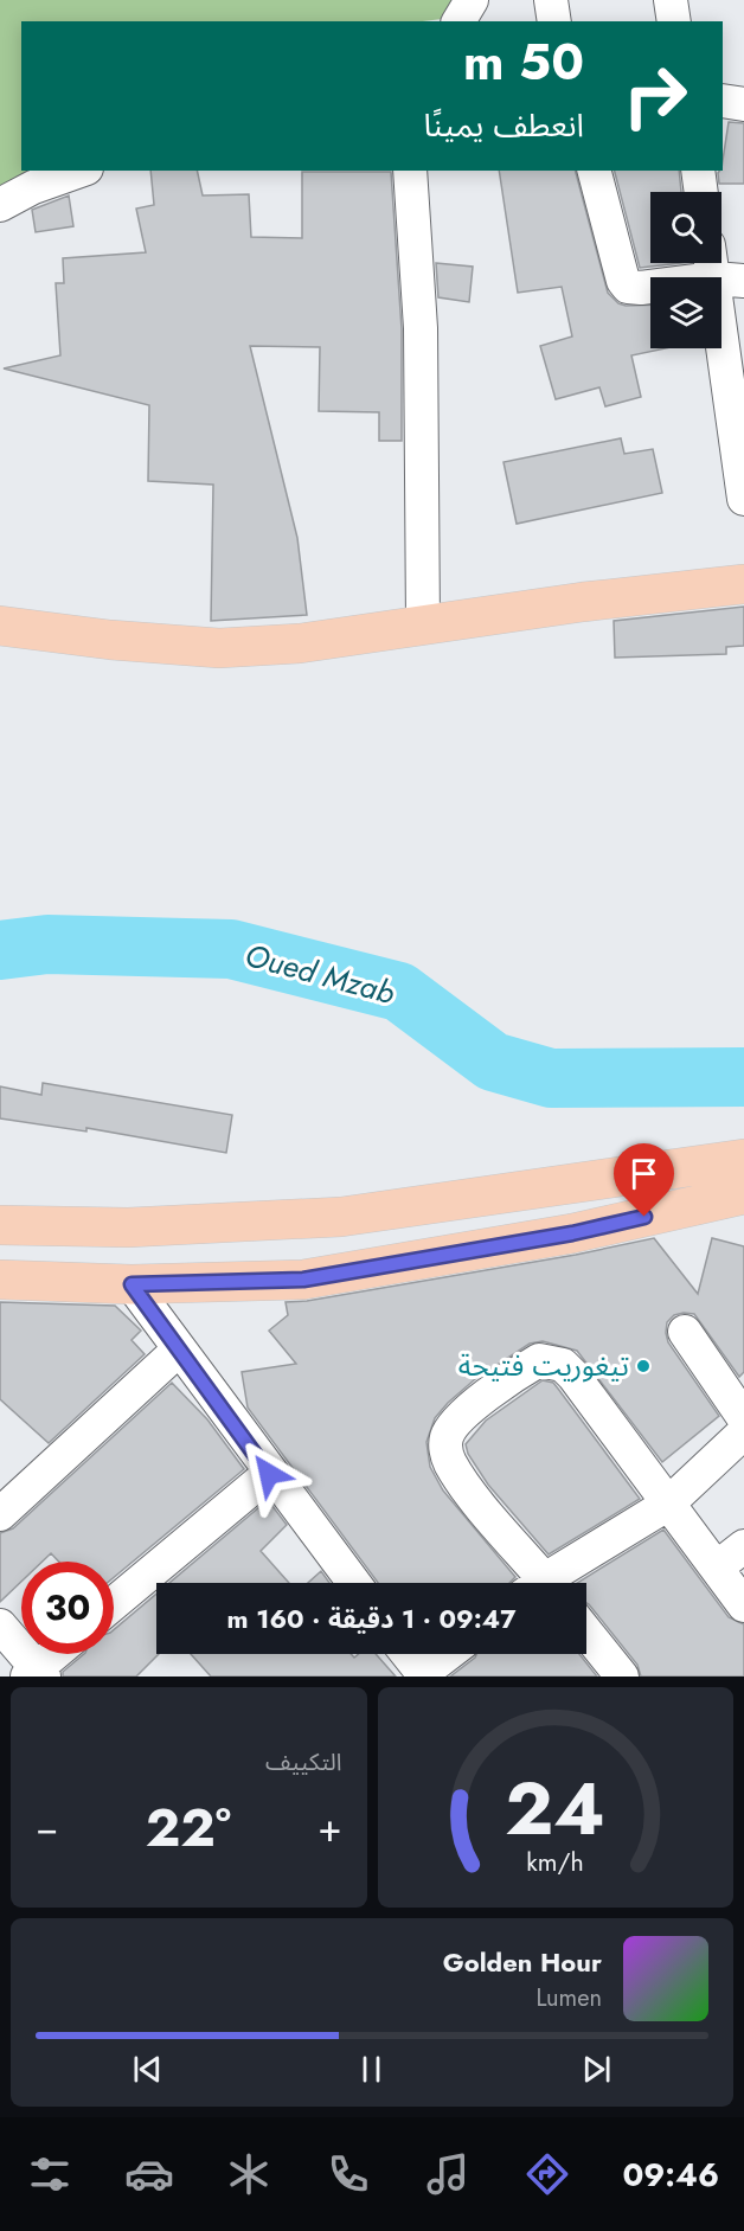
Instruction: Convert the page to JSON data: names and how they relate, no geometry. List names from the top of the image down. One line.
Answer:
{"water":["Oued Mzab"],"places":["تيغوريت فتيحة"],"page":{"turn":["50 m","انعطف يمينًا"],"limit":"30","trip":"09:47 · 1 دقيقة · 160 m","tile":"التكييف","heat":["−","22°","+"],"song":["Golden Hour","Lumen"],"tabs":"09:46","gauge":["24","km/h"]}}
